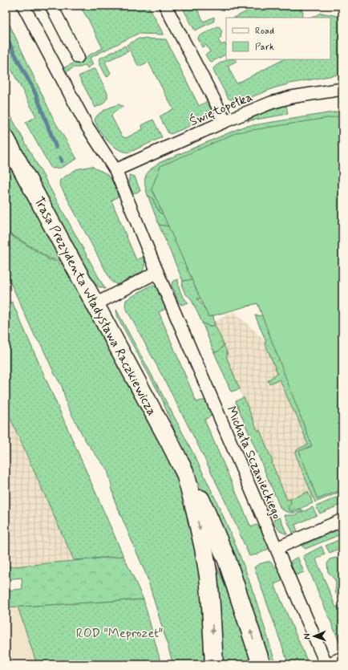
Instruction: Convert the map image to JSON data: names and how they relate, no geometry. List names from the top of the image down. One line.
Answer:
{"streets":{"main road":["Trasa Prezydenta Władysława Raczkiewicza"],"street":["Świętopełka","Michała Sczanieckiego"]},"crossings":[["Świętopełka","Michała Sczanieckiego"]],"parks":["ROD \"Meprozet\""],"legend":["Road","Park"],"north":"left"}
